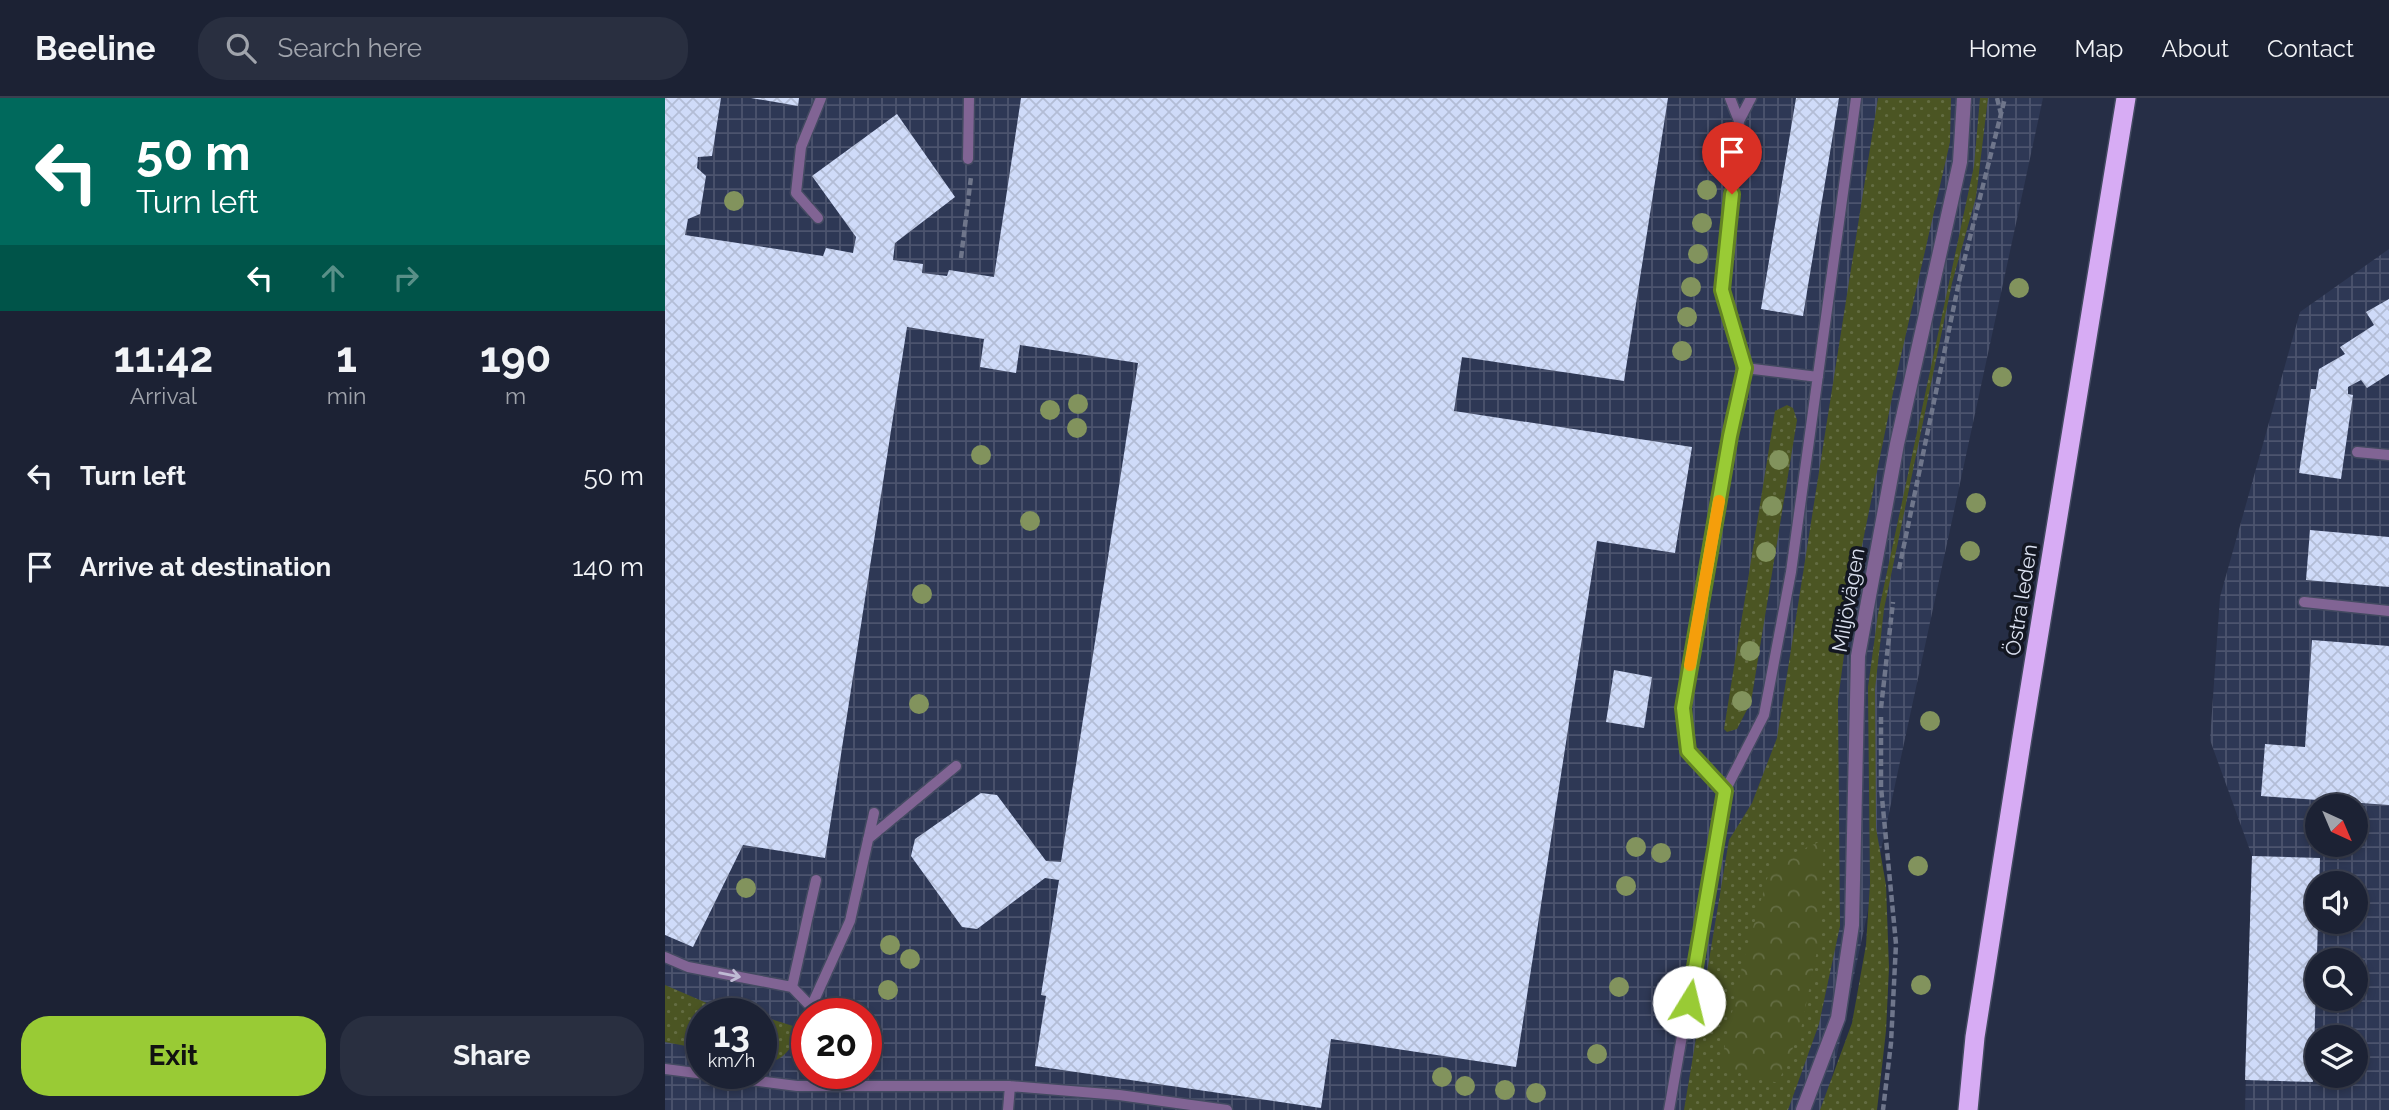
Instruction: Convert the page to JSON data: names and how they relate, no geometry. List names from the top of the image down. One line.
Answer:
{"streets":{"highway":["Östra leden"],"street":["Miljövägen"]},"north":"bottom right","page":{"header":"Beeline","search":"Search here","nav":["Home","Map","About","Contact"],"turn":["50 m","Turn left"],"eta":["11:42","Arrival","1","min","190","m"],"list":[{"name":"Turn left","value":"50 m"},{"name":"Arrive at destination","value":"140 m"}],"speed":"13 km/h","limit":"20","buttons":["Exit","Share"]}}
